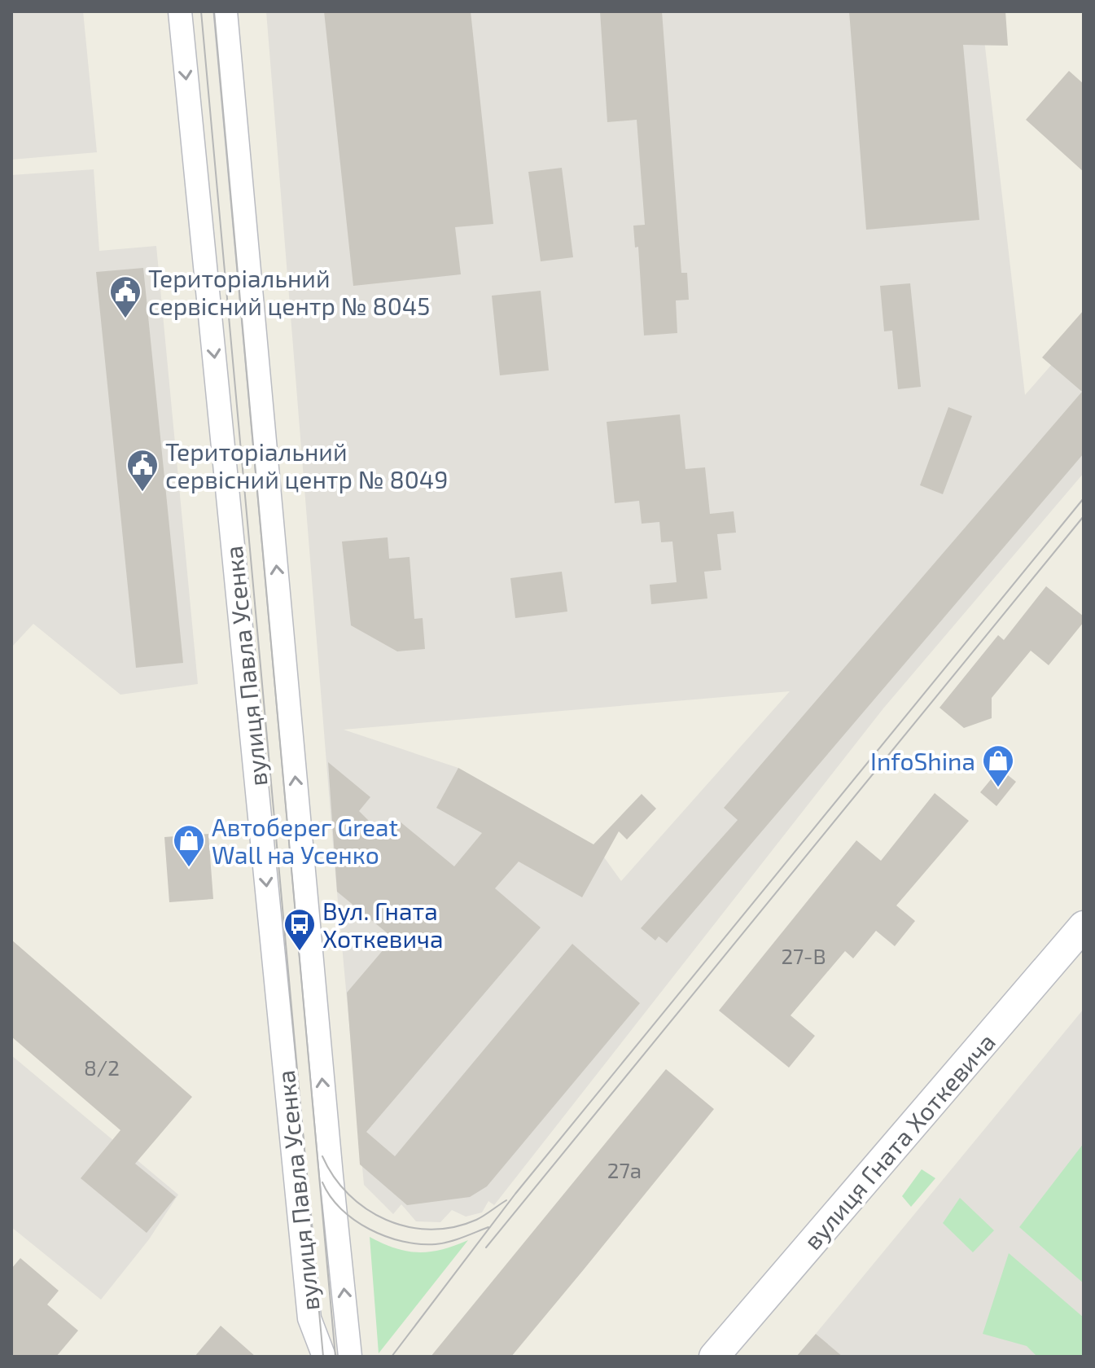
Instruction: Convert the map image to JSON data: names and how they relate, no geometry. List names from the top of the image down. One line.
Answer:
{"streets":{"street":["вулиця Павла Усенка","вулиця Гната Хоткевича"]},"places":{"public building":["Територіальний сервісний центр № 8045","Територіальний сервісний центр № 8049"],"shop":["InfoShina","Автоберег Great Wall на Усенко"],"bus stop":["Вул. Гната Хоткевича"]},"house_numbers":["27-В","8/2","27а"]}
